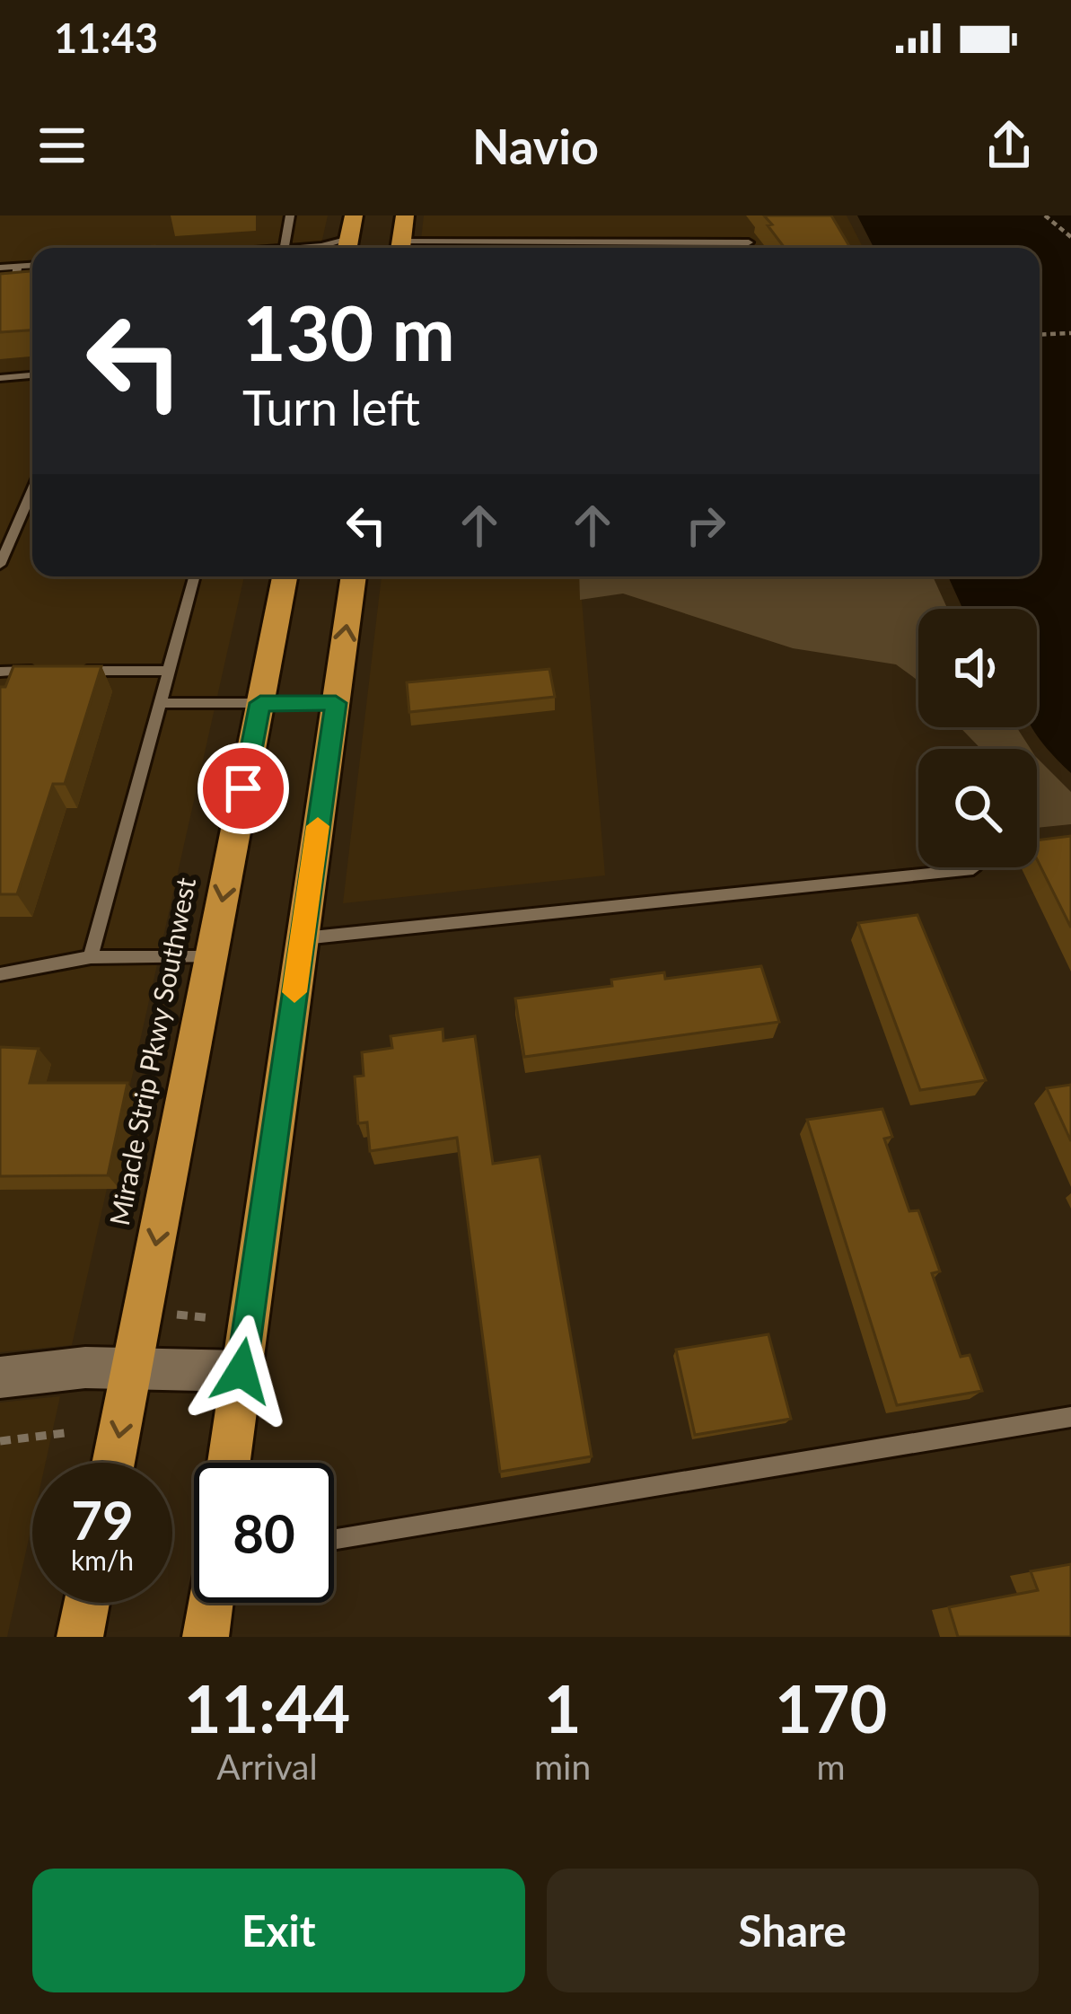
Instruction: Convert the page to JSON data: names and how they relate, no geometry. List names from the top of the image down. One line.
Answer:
{"streets":{"highway":["Miracle Strip Pkwy Southwest"]},"page":{"status":"11:43","header":"Navio","turn":["130 m","Turn left"],"speed":"79 km/h","limit":"80","eta":["11:44","Arrival","1","min","170","m"],"buttons":["Exit","Share"]}}
